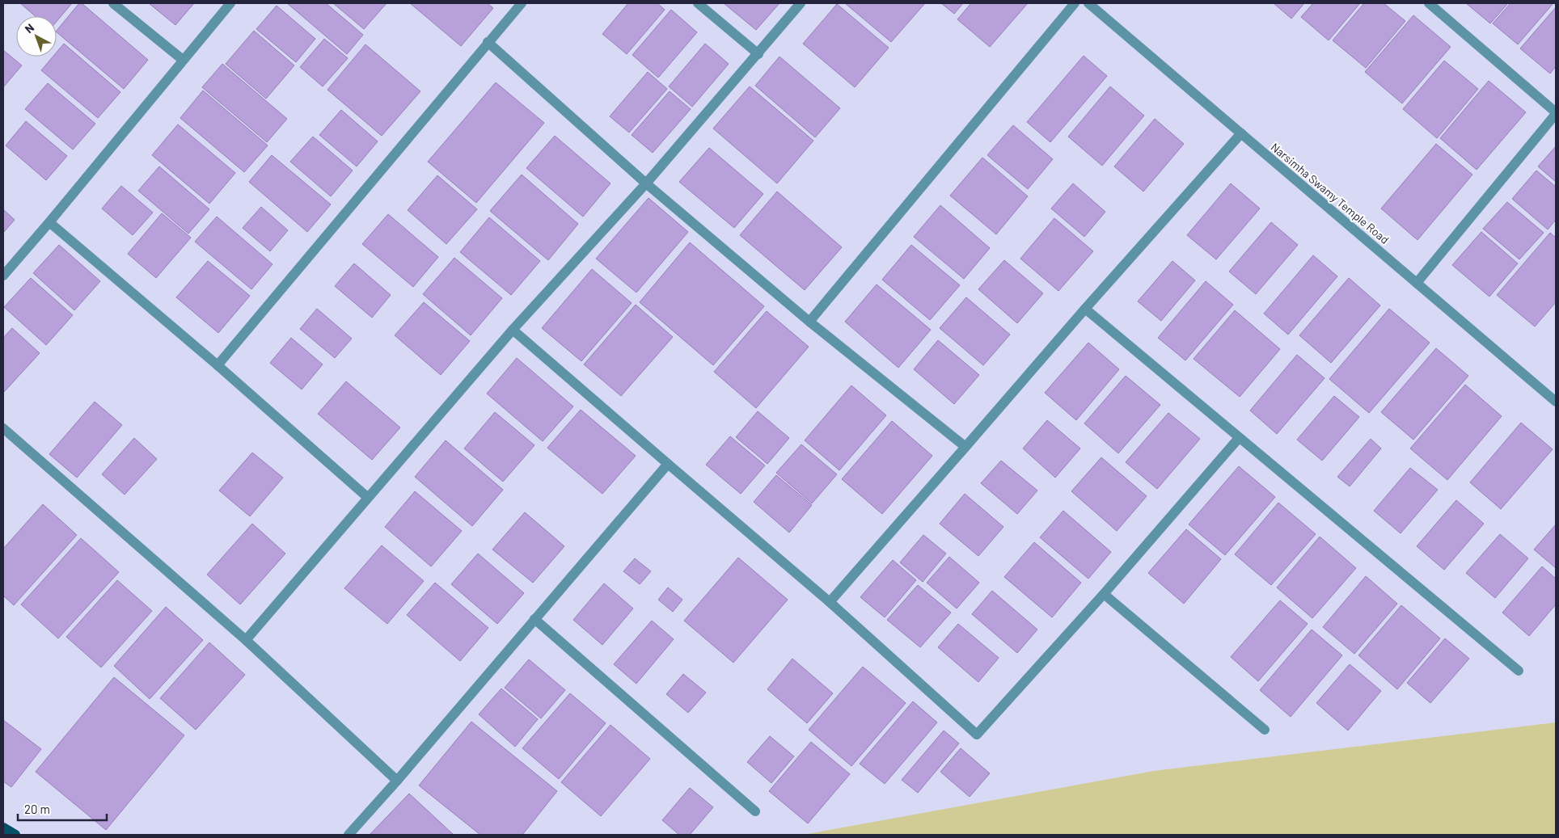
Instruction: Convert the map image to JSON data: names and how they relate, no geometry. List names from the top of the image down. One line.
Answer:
{"streets":{"street":["Narsimha Swamy Temple Road"]},"scale_bar":"20 m","north":"top left"}
